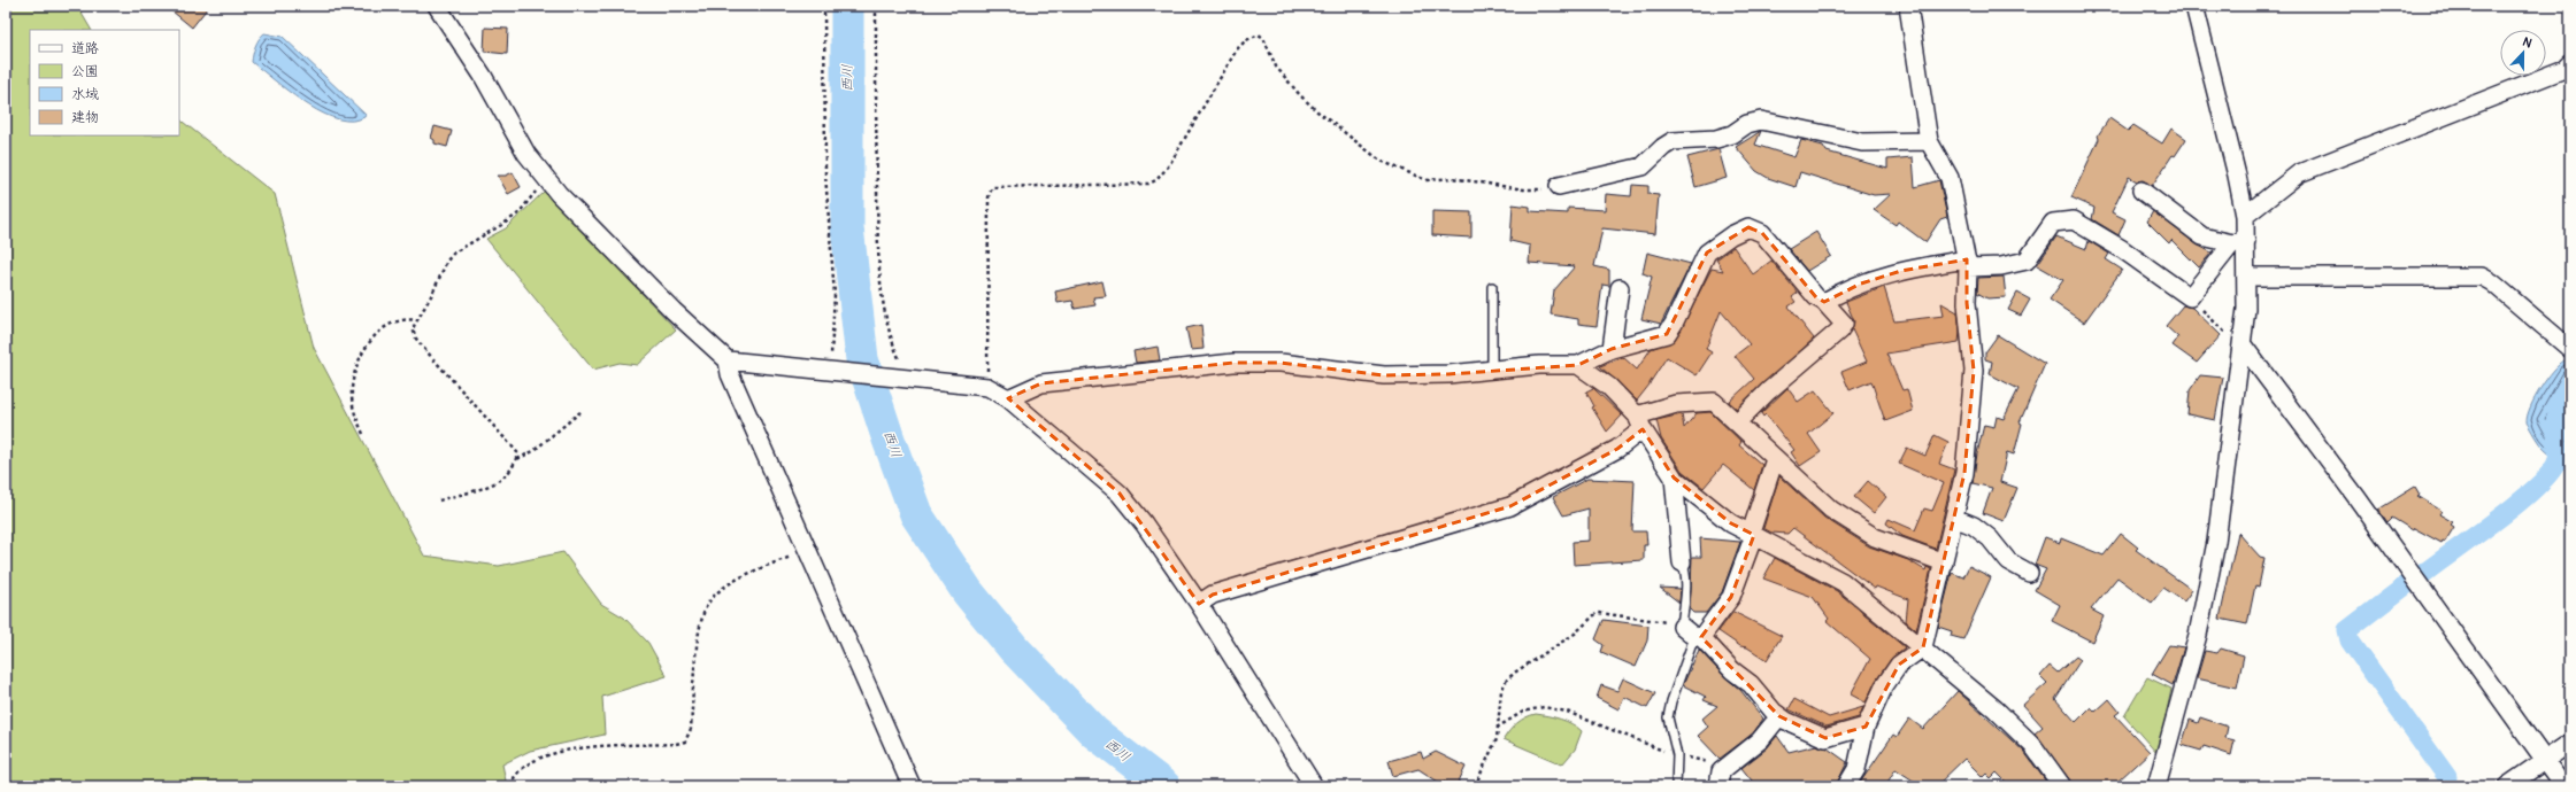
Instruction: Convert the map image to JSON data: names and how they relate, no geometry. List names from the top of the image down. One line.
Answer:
{"water":["西川"],"legend":["道路","公園","水域","建物"],"north":"top"}
